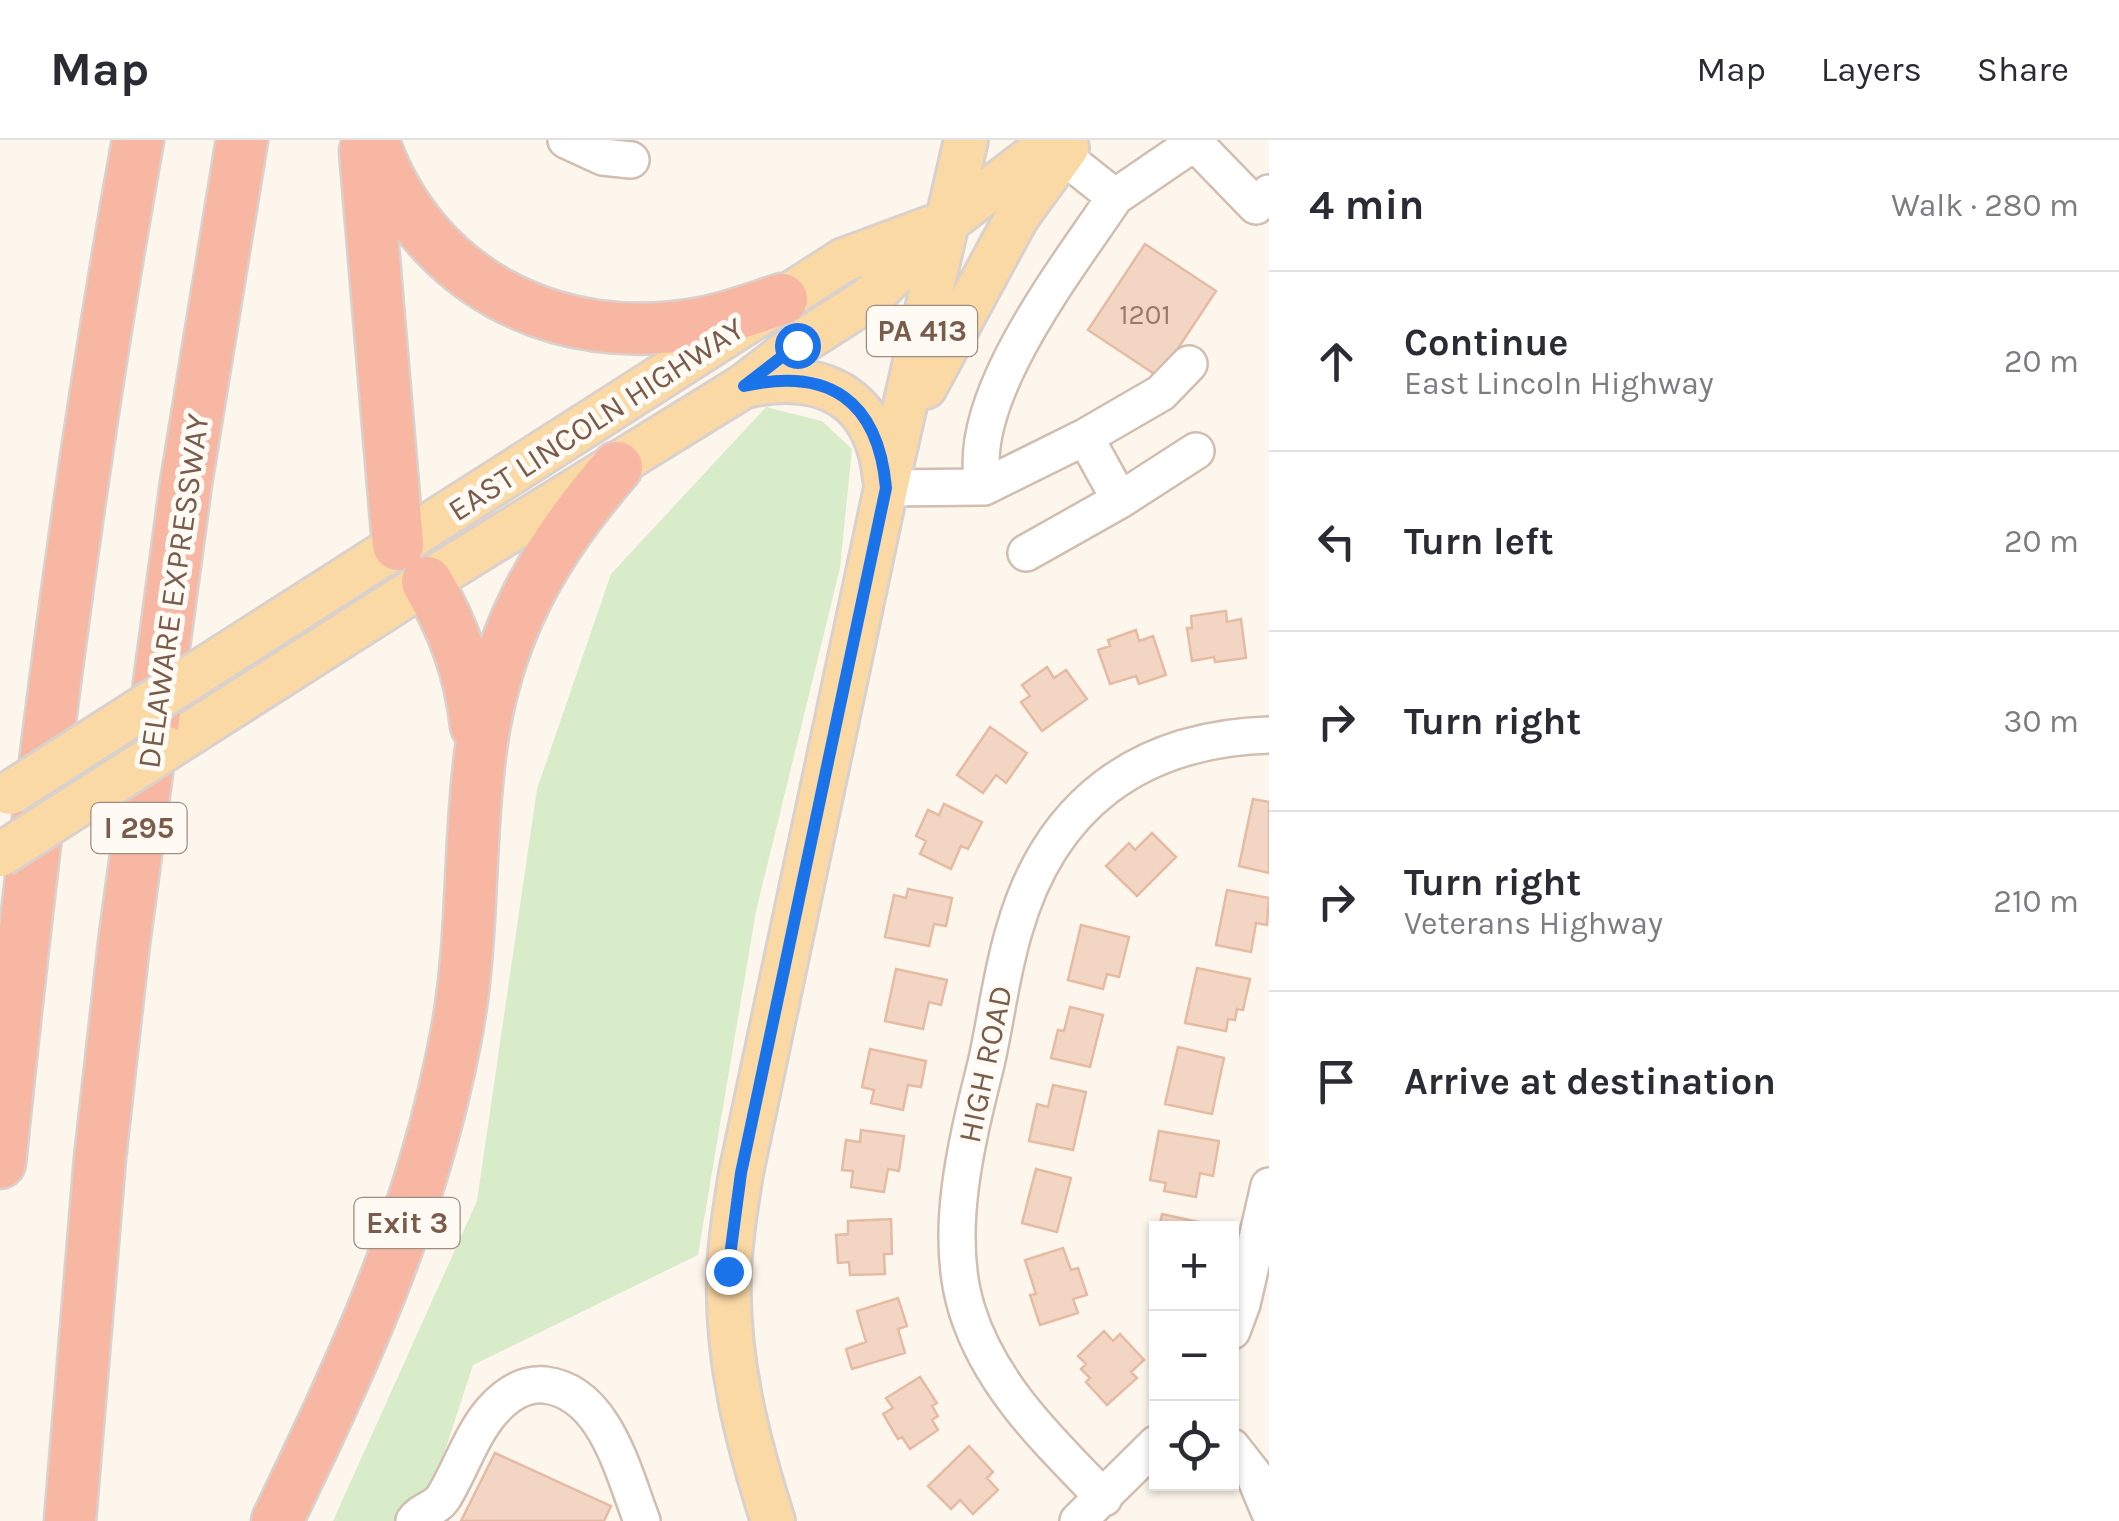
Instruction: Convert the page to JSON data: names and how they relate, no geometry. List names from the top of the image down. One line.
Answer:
{"streets":{"highway":["DELAWARE EXPRESSWAY","I 295","Exit 3"],"main road":["PA 413","EAST LINCOLN HIGHWAY"],"street":["HIGH ROAD"]},"crossings":[["PA 413","EAST LINCOLN HIGHWAY"]],"house_numbers":["1201"],"page":{"header":"Map","nav":["Map","Layers","Share"],"heading":["4 min","Walk · 280 m"],"list":[["Continue","East Lincoln Highway","20 m"],["Turn left","20 m"],["Turn right","30 m"],["Turn right","Veterans Highway","210 m"],"Arrive at destination"],"map_buttons":["+","−"]}}
